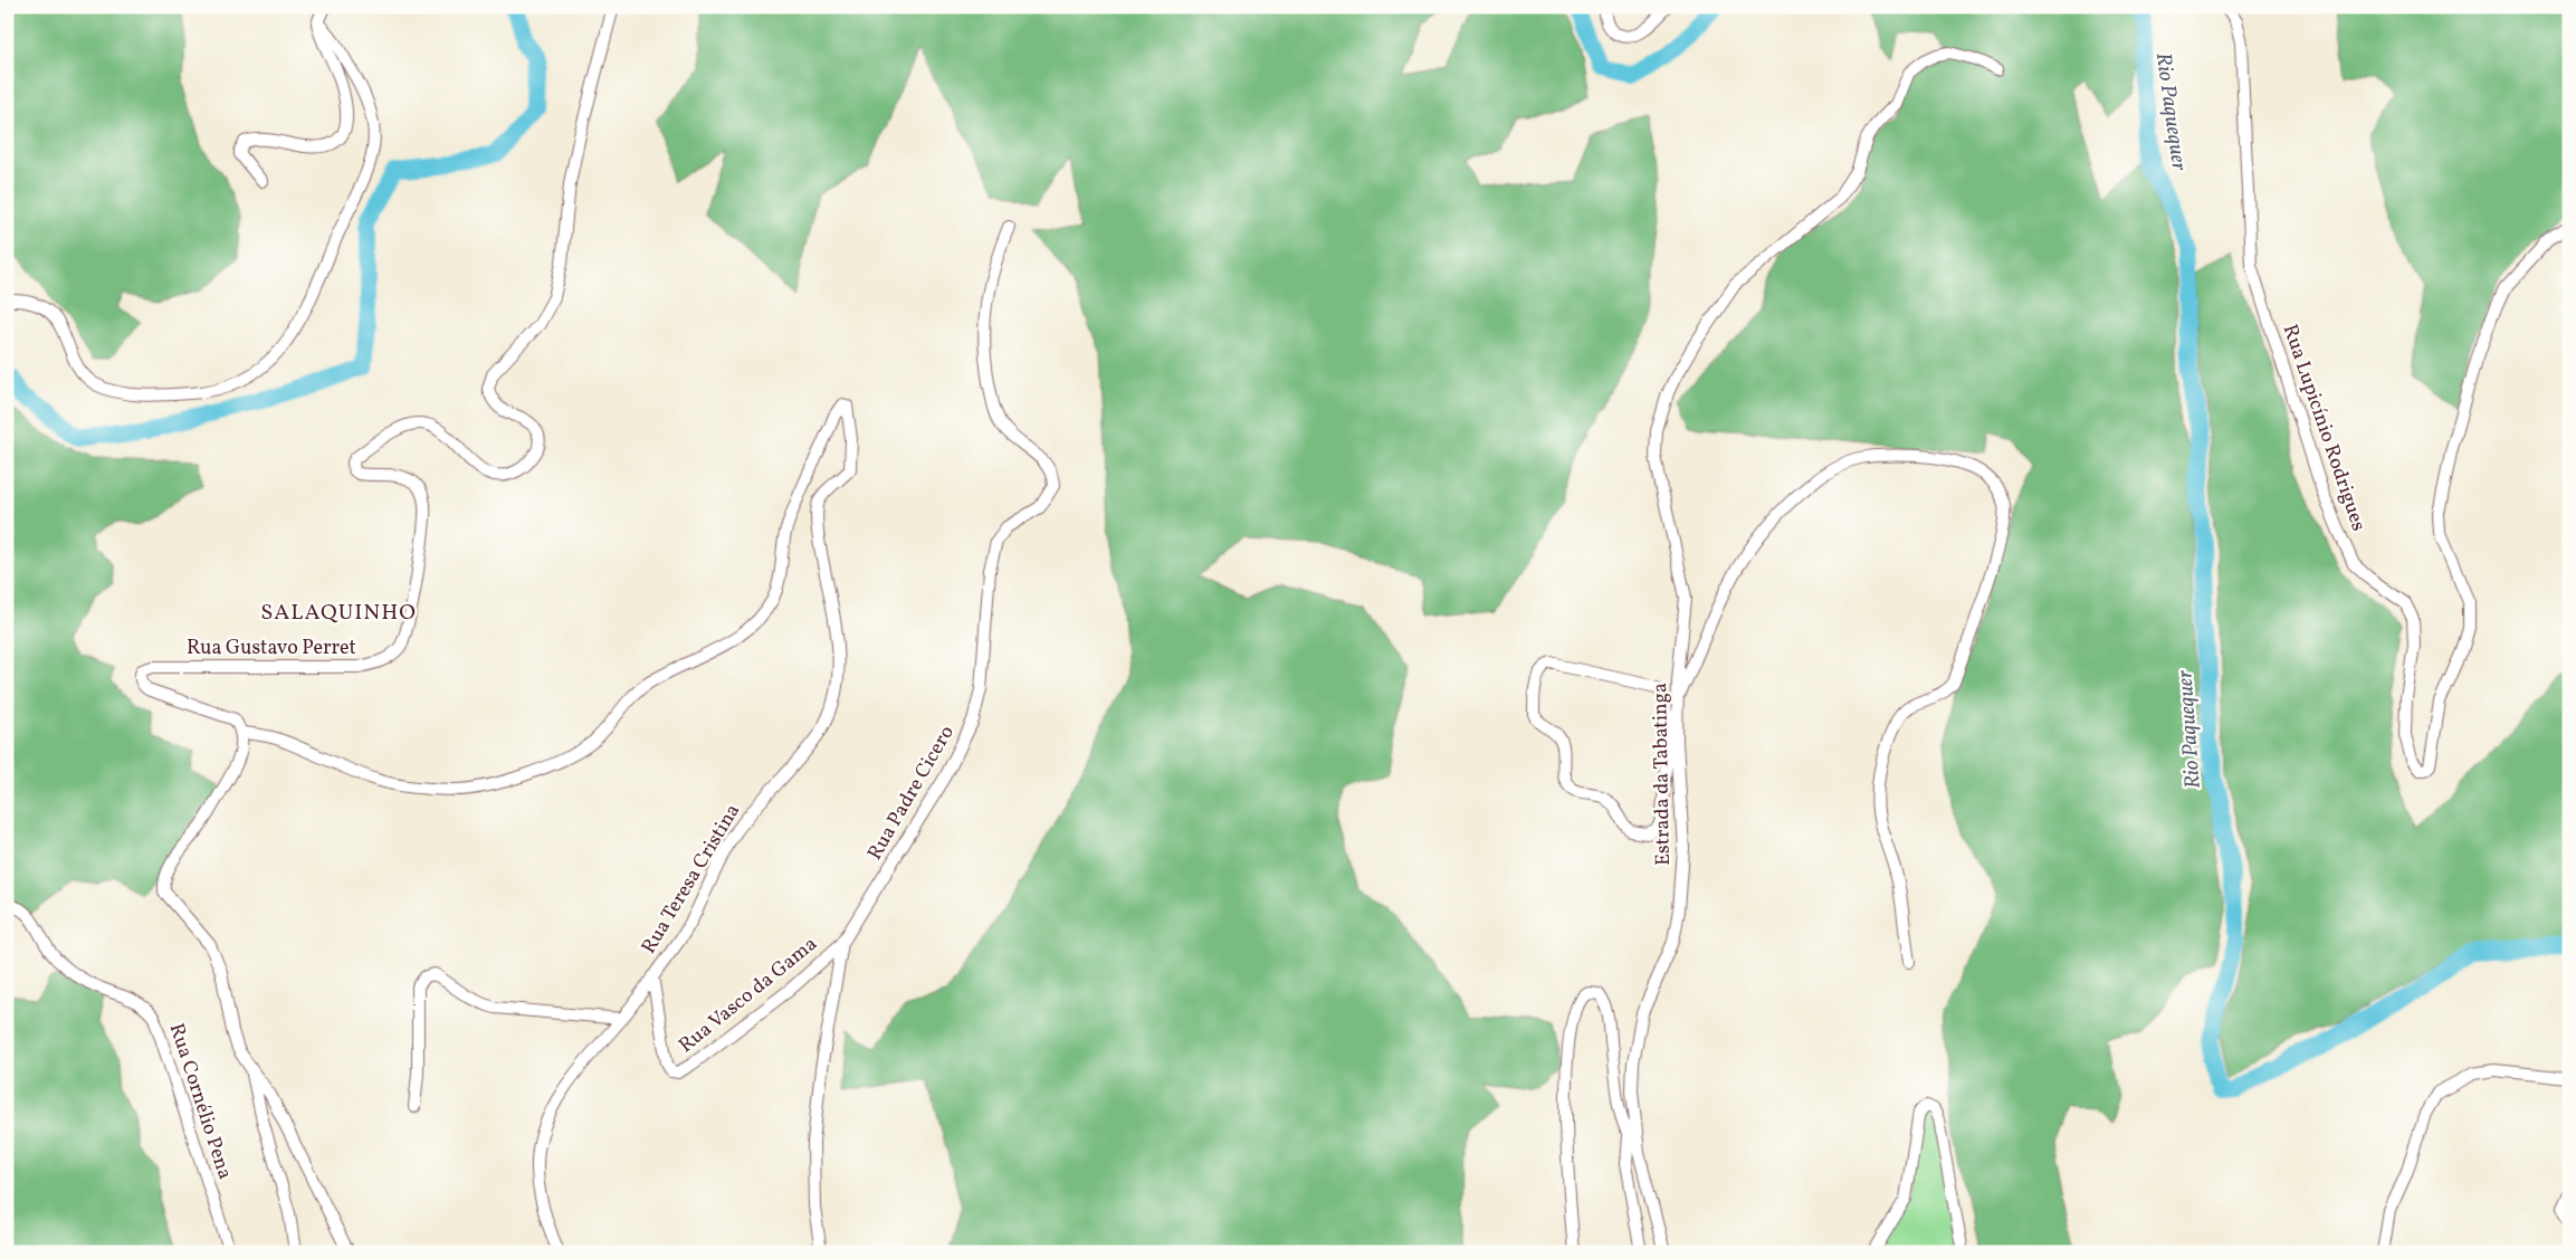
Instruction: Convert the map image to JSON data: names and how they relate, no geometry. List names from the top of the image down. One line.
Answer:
{"streets":{"street":["Rua Lupicínio Rodrigues","Rua Gustavo Perret","Estrada da Tabatinga","Rua Padre Cicero","Rua Teresa Cristina","Rua Vasco da Gama","Rua Cornélio Pena"]},"crossings":[["Rua Gustavo Perret","Rua Teresa Cristina"],["Rua Padre Cicero","Rua Vasco da Gama"],["Rua Teresa Cristina","Rua Vasco da Gama"]],"districts":["SALAQUINHO"],"water":["Rio Paquequer"]}
